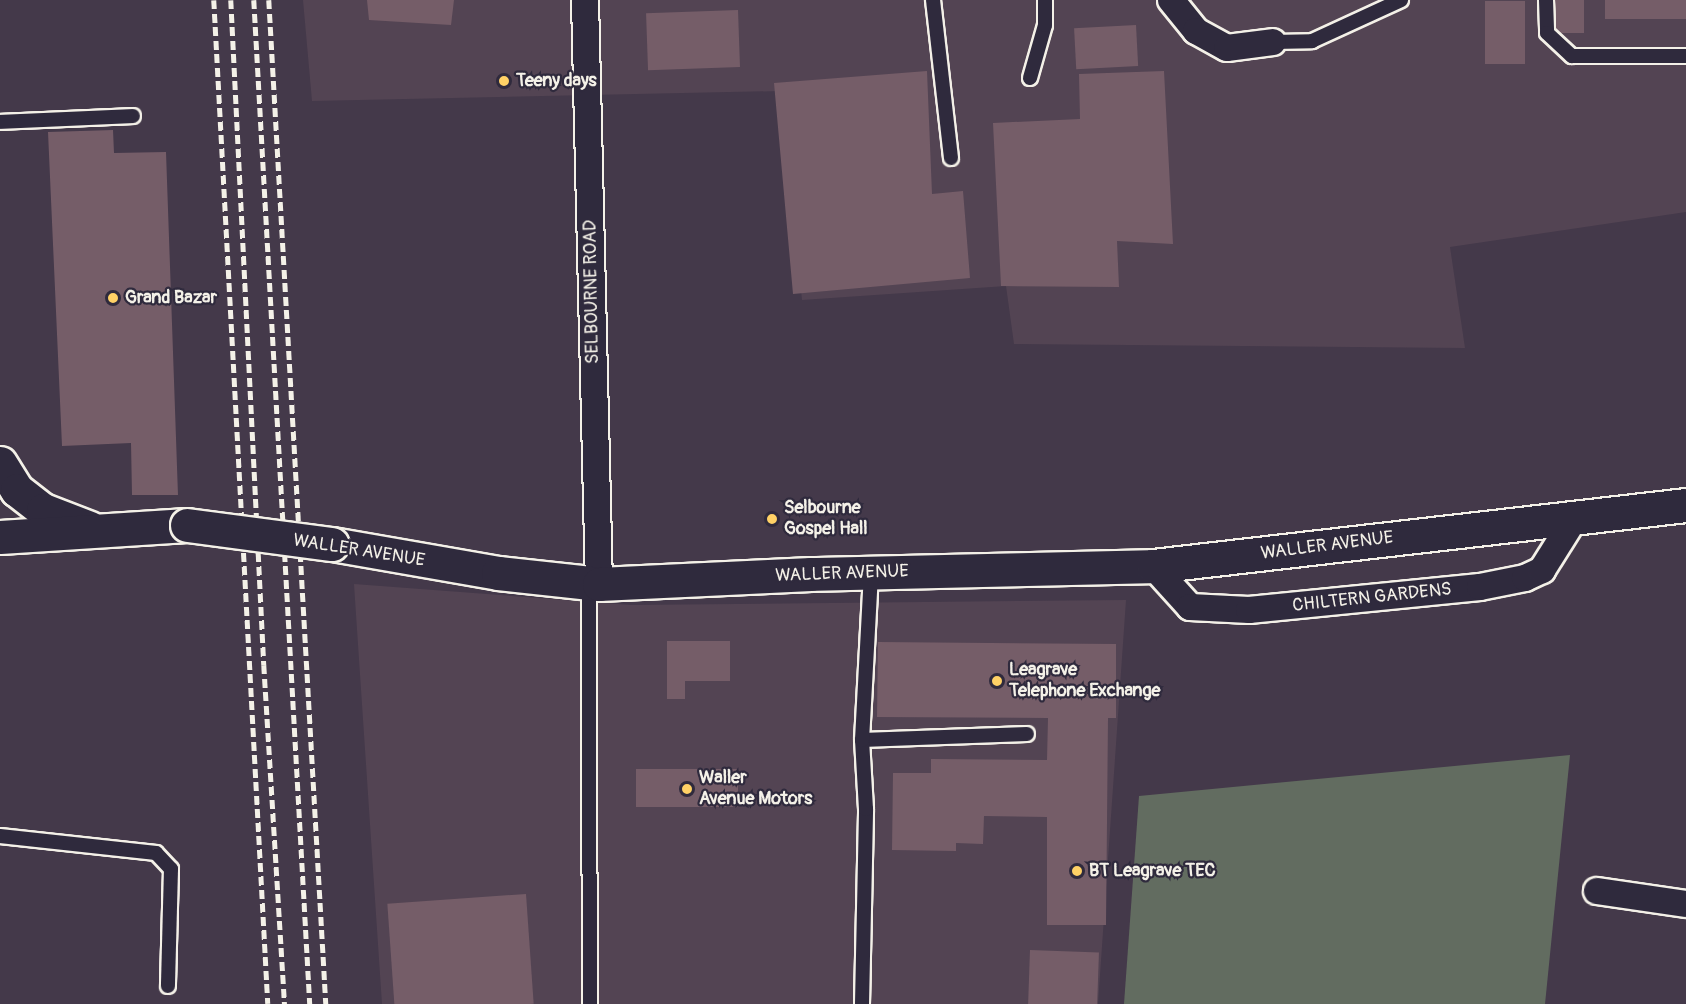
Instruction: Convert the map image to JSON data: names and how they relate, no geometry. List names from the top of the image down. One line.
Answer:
{"streets":{"main road":["WALLER AVENUE"],"street":["SELBOURNE ROAD","CHILTERN GARDENS"]},"crossings":[["SELBOURNE ROAD","WALLER AVENUE"],["WALLER AVENUE","CHILTERN GARDENS"]],"places":["Teeny days","Grand Bazar","Selbourne Gospel Hall","Leagrave Telephone Exchange","Waller Avenue Motors","BT Leagrave TEC"]}
